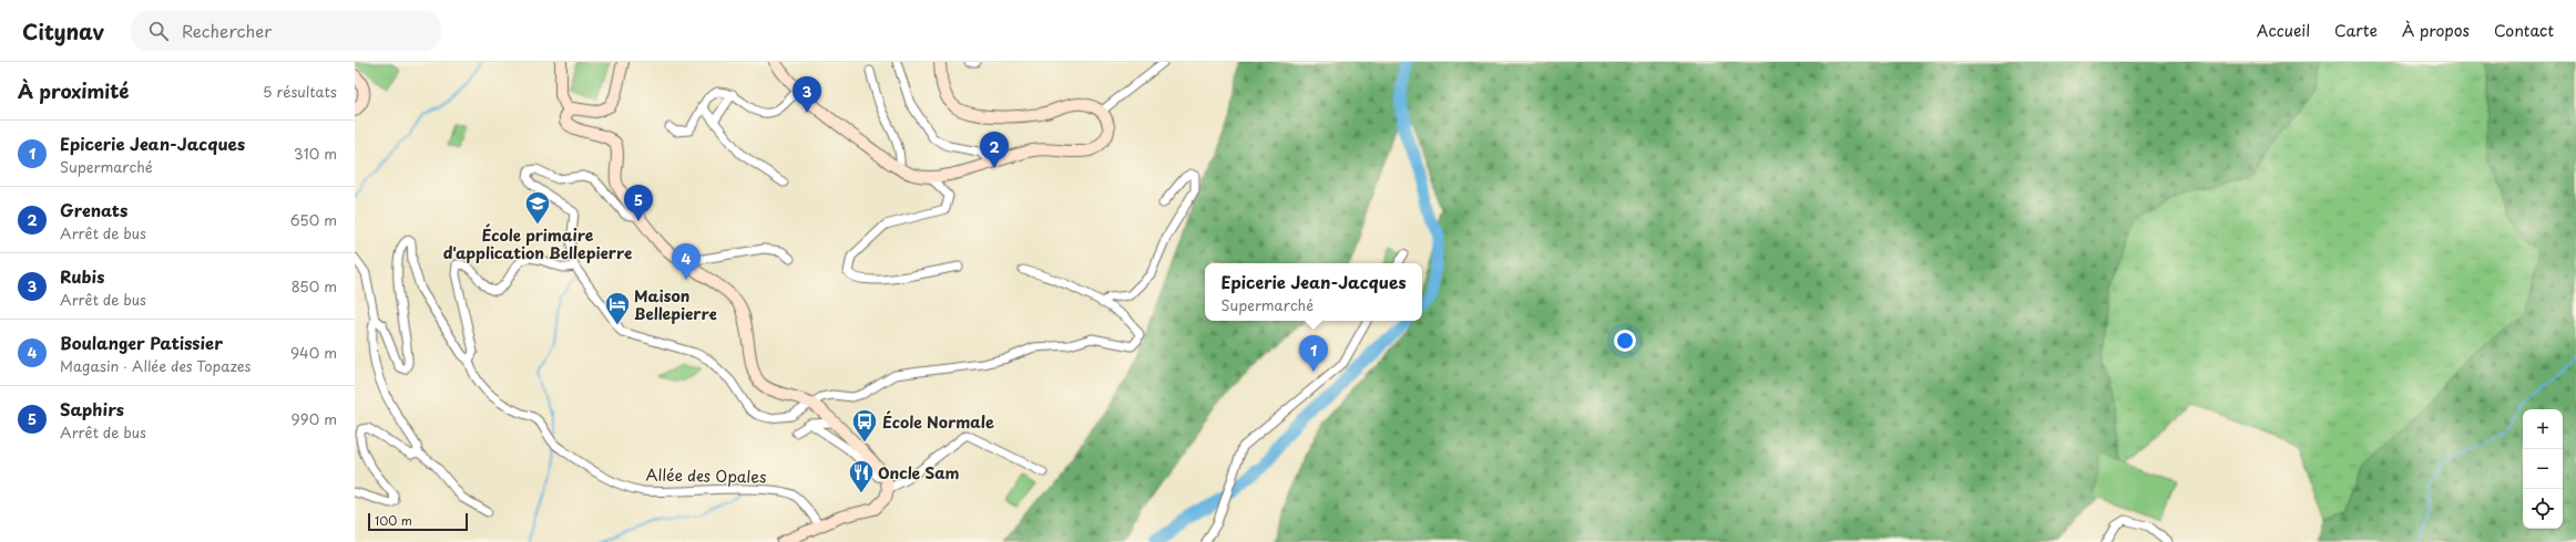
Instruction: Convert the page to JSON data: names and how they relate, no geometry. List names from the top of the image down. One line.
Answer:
{"streets":{"street":["Allée des Opales"]},"places":{"school or university":["École primaire d'application Bellepierre"],"hotel":["Maison Bellepierre"],"bus stop":["École Normale"],"restaurant":["Oncle Sam"]},"scale_bar":"100 m","page":{"header":"Citynav","search":"Rechercher","nav":["Accueil","Carte","À propos","Contact"],"heading":["À proximité","5 résultats"],"pins":["3","2","5","4","1"],"list":[{"mark":"1","name":"Epicerie Jean-Jacques","note":"Supermarché","value":"310 m"},{"mark":"2","name":"Grenats","note":"Arrêt de bus","value":"650 m"},{"mark":"3","name":"Rubis","note":"Arrêt de bus","value":"850 m"},{"mark":"4","name":"Boulanger Patissier","note":"Magasin · Allée des Topazes","value":"940 m"},{"mark":"5","name":"Saphirs","note":"Arrêt de bus","value":"990 m"}],"popup":["Epicerie Jean-Jacques","Supermarché"],"map_buttons":["+","−"],"scale":"100 m"}}
